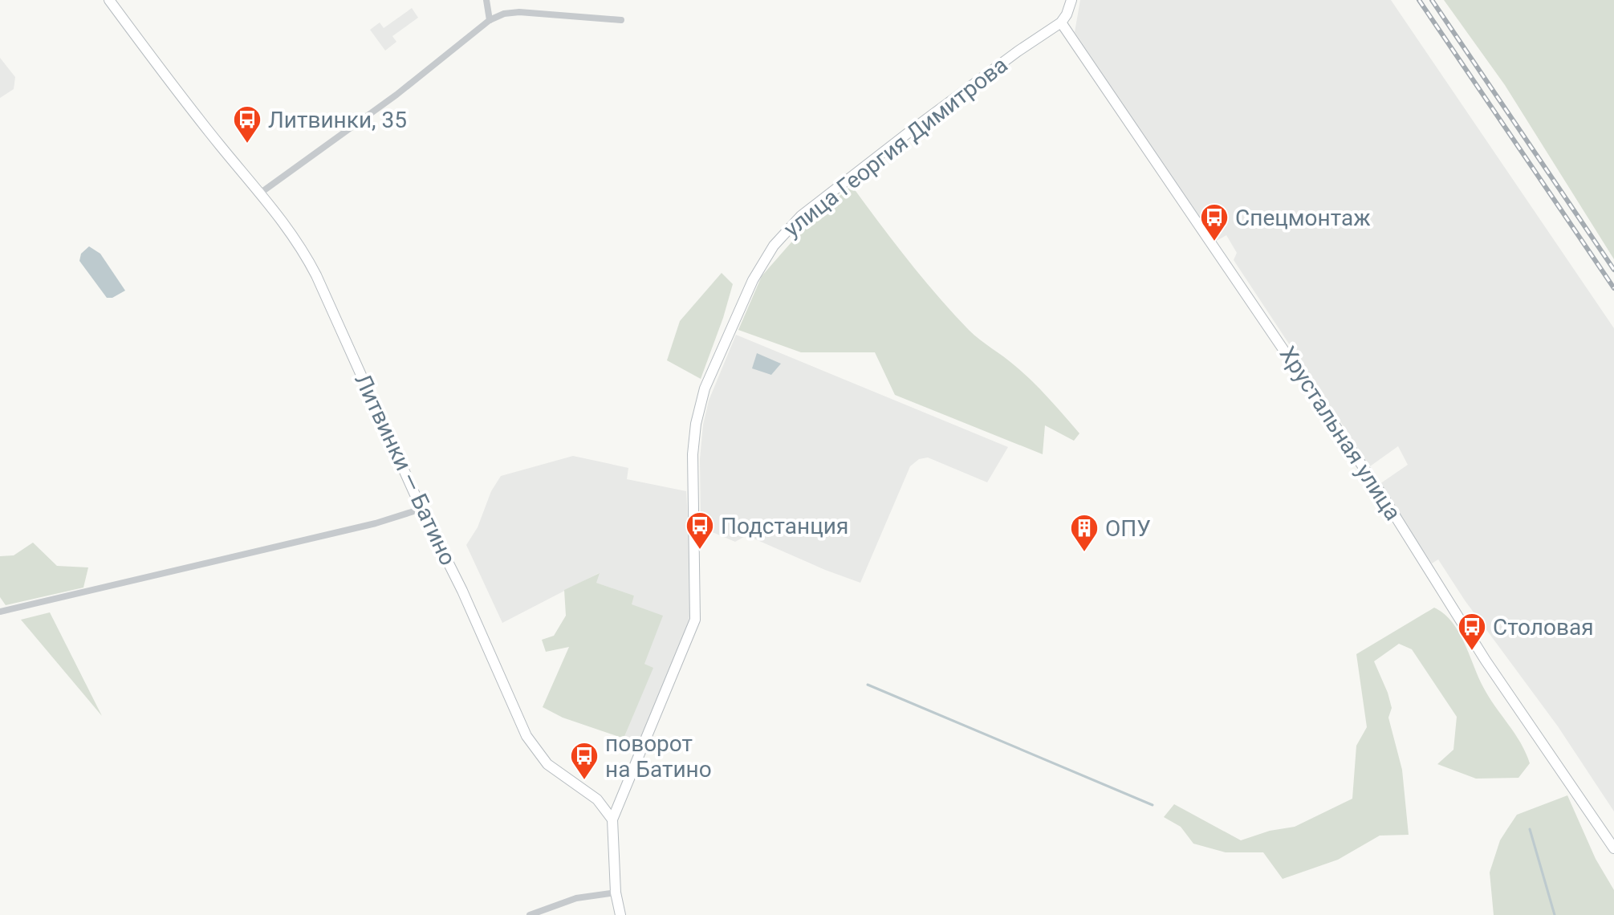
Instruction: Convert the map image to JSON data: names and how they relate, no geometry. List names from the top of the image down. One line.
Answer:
{"streets":{"street":["улица Георгия Димитрова","Хрустальная улица","Литвинки — Батино"]},"crossings":[["улица Георгия Димитрова","Хрустальная улица"],["улица Георгия Димитрова","Литвинки — Батино"]],"places":{"bus stop":["Литвинки, 35","Спецмонтаж","Подстанция","Столовая","поворот на Батино"],"building":["ОПУ"]}}
